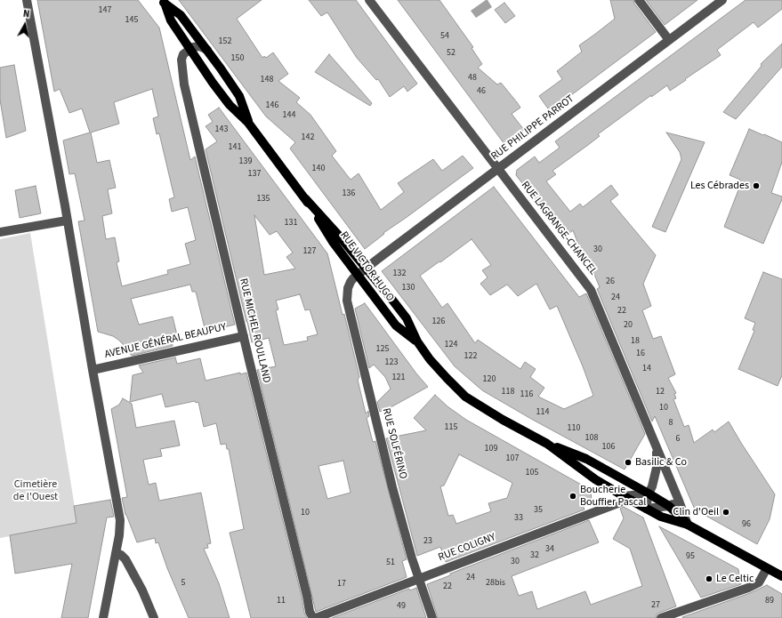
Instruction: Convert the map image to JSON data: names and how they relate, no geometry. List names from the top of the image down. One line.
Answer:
{"streets":{"main road":["RUE VICTOR HUGO"],"street":["RUE PHILIPPE PARROT","RUE LAGRANGE-CHANCEL","RUE MICHEL ROULLAND","AVENUE GÉNÉRAL BEAUPUY","RUE SOLFÉRINO","RUE COLIGNY"]},"crossings":[["RUE PHILIPPE PARROT","RUE LAGRANGE-CHANCEL"],["RUE PHILIPPE PARROT","RUE VICTOR HUGO"],["RUE PHILIPPE PARROT","RUE SOLFÉRINO"],["RUE LAGRANGE-CHANCEL","RUE VICTOR HUGO"],["RUE VICTOR HUGO","RUE MICHEL ROULLAND"],["RUE VICTOR HUGO","RUE SOLFÉRINO"],["RUE VICTOR HUGO","RUE COLIGNY"],["RUE MICHEL ROULLAND","AVENUE GÉNÉRAL BEAUPUY"],["RUE SOLFÉRINO","RUE COLIGNY"]],"parks":["Cimetière de l'Ouest"],"places":["Les Cébrades","Basilic & Co","Boucherie Bouffier Pascal","Clin d'Oeil","Le Celtic"],"house_numbers":["147","145","54","152","52","150","48","148","46","146","144","143","142","141","139","140","137","136","135","131","30","127","132","26","130","24","22","126","20","18","124","125","16","122","123","14","121","120","118","12","116","10","114","8","115","110","108","6","106","109","107","105","35","10","33","96","23","34","32","95","30","51","24","5","28bis","17","22","11","89","27","49"],"north":"top"}
